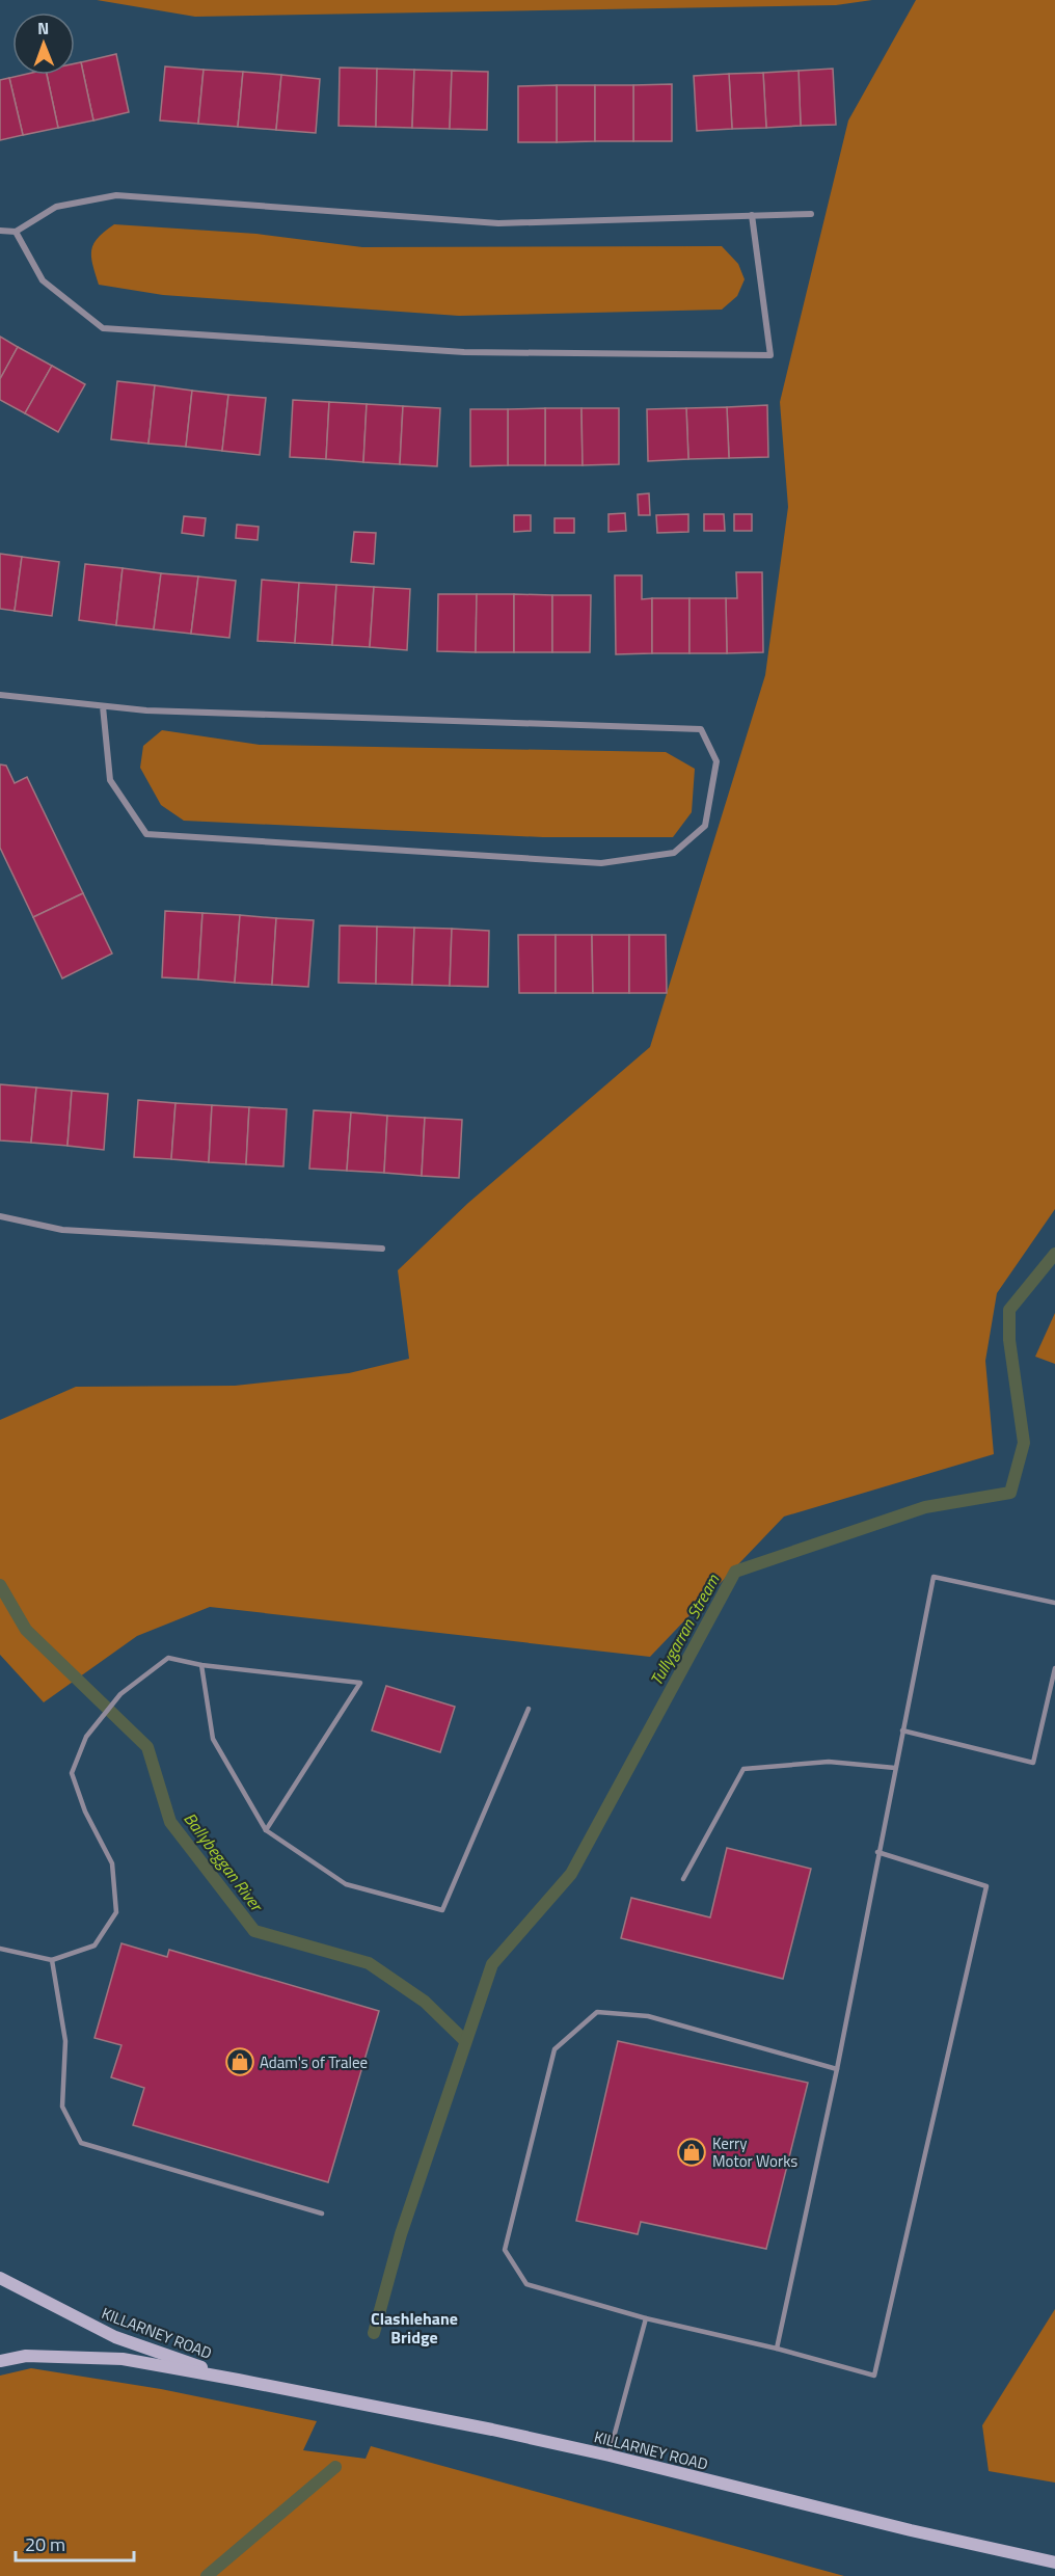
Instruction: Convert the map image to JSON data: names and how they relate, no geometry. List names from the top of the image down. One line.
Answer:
{"streets":{"main road":["KILLARNEY ROAD"]},"districts":["Clashlehane Bridge"],"water":["Tullygarran Stream","Ballybeggan River"],"places":{"shop":["Adam's of Tralee","Kerry Motor Works"]},"scale_bar":"20 m","north":"top"}
